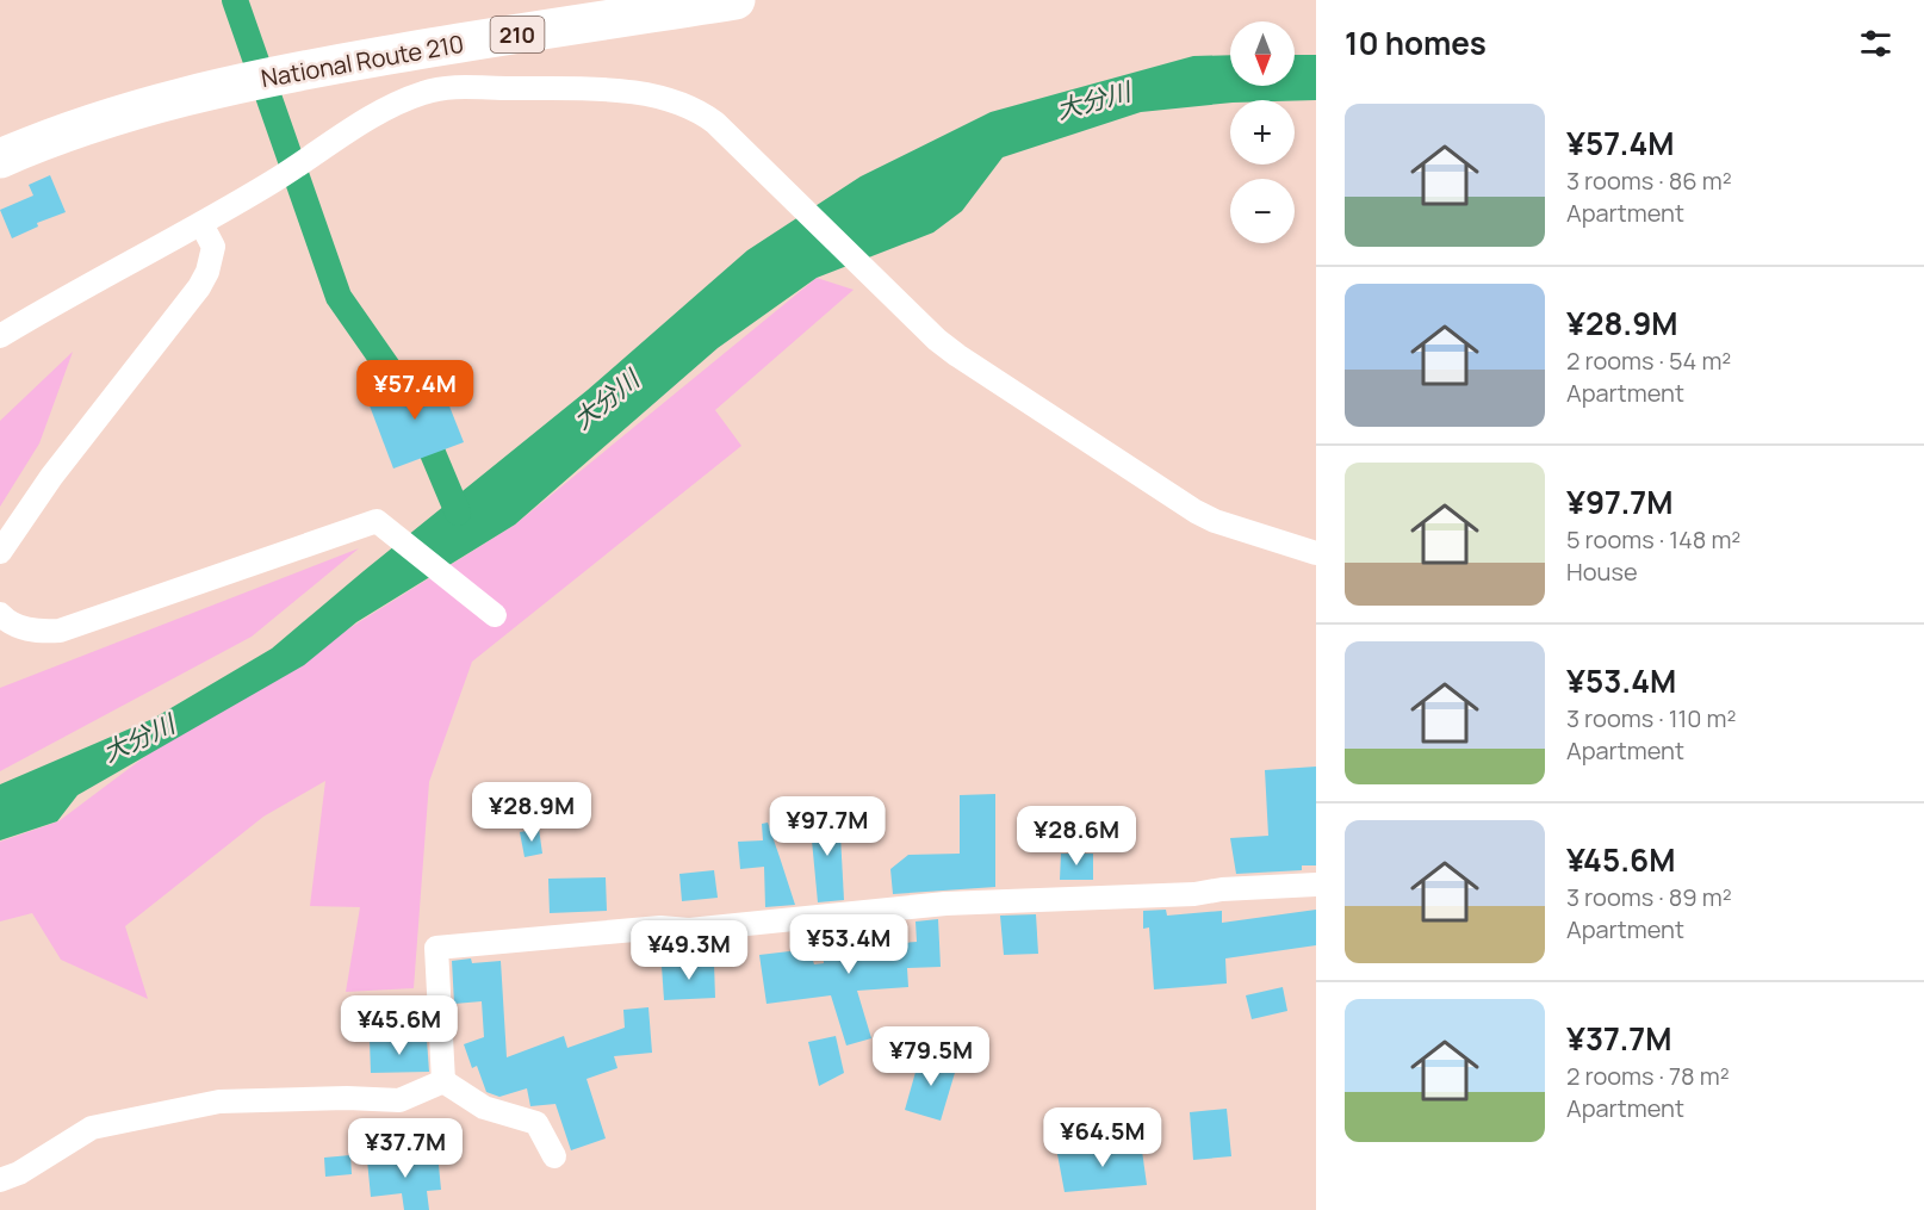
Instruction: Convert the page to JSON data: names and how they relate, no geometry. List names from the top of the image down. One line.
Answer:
{"streets":{"highway":["210","National Route 210"]},"water":["大分川"],"north":"bottom","page":{"heading":"10 homes","map_buttons":["+","−"],"list":[{"name":"¥57.4M","note":"3 rooms · 86 m² · Apartment"},{"name":"¥28.9M","note":"2 rooms · 54 m² · Apartment"},{"name":"¥97.7M","note":"5 rooms · 148 m² · House"},{"name":"¥53.4M","note":"3 rooms · 110 m² · Apartment"},{"name":"¥45.6M","note":"3 rooms · 89 m² · Apartment"},{"name":"¥37.7M","note":"2 rooms · 78 m² · Apartment"}],"price":["¥57.4M","¥28.9M","¥97.7M","¥28.6M","¥53.4M","¥49.3M","¥45.6M","¥79.5M","¥64.5M","¥37.7M"]}}
